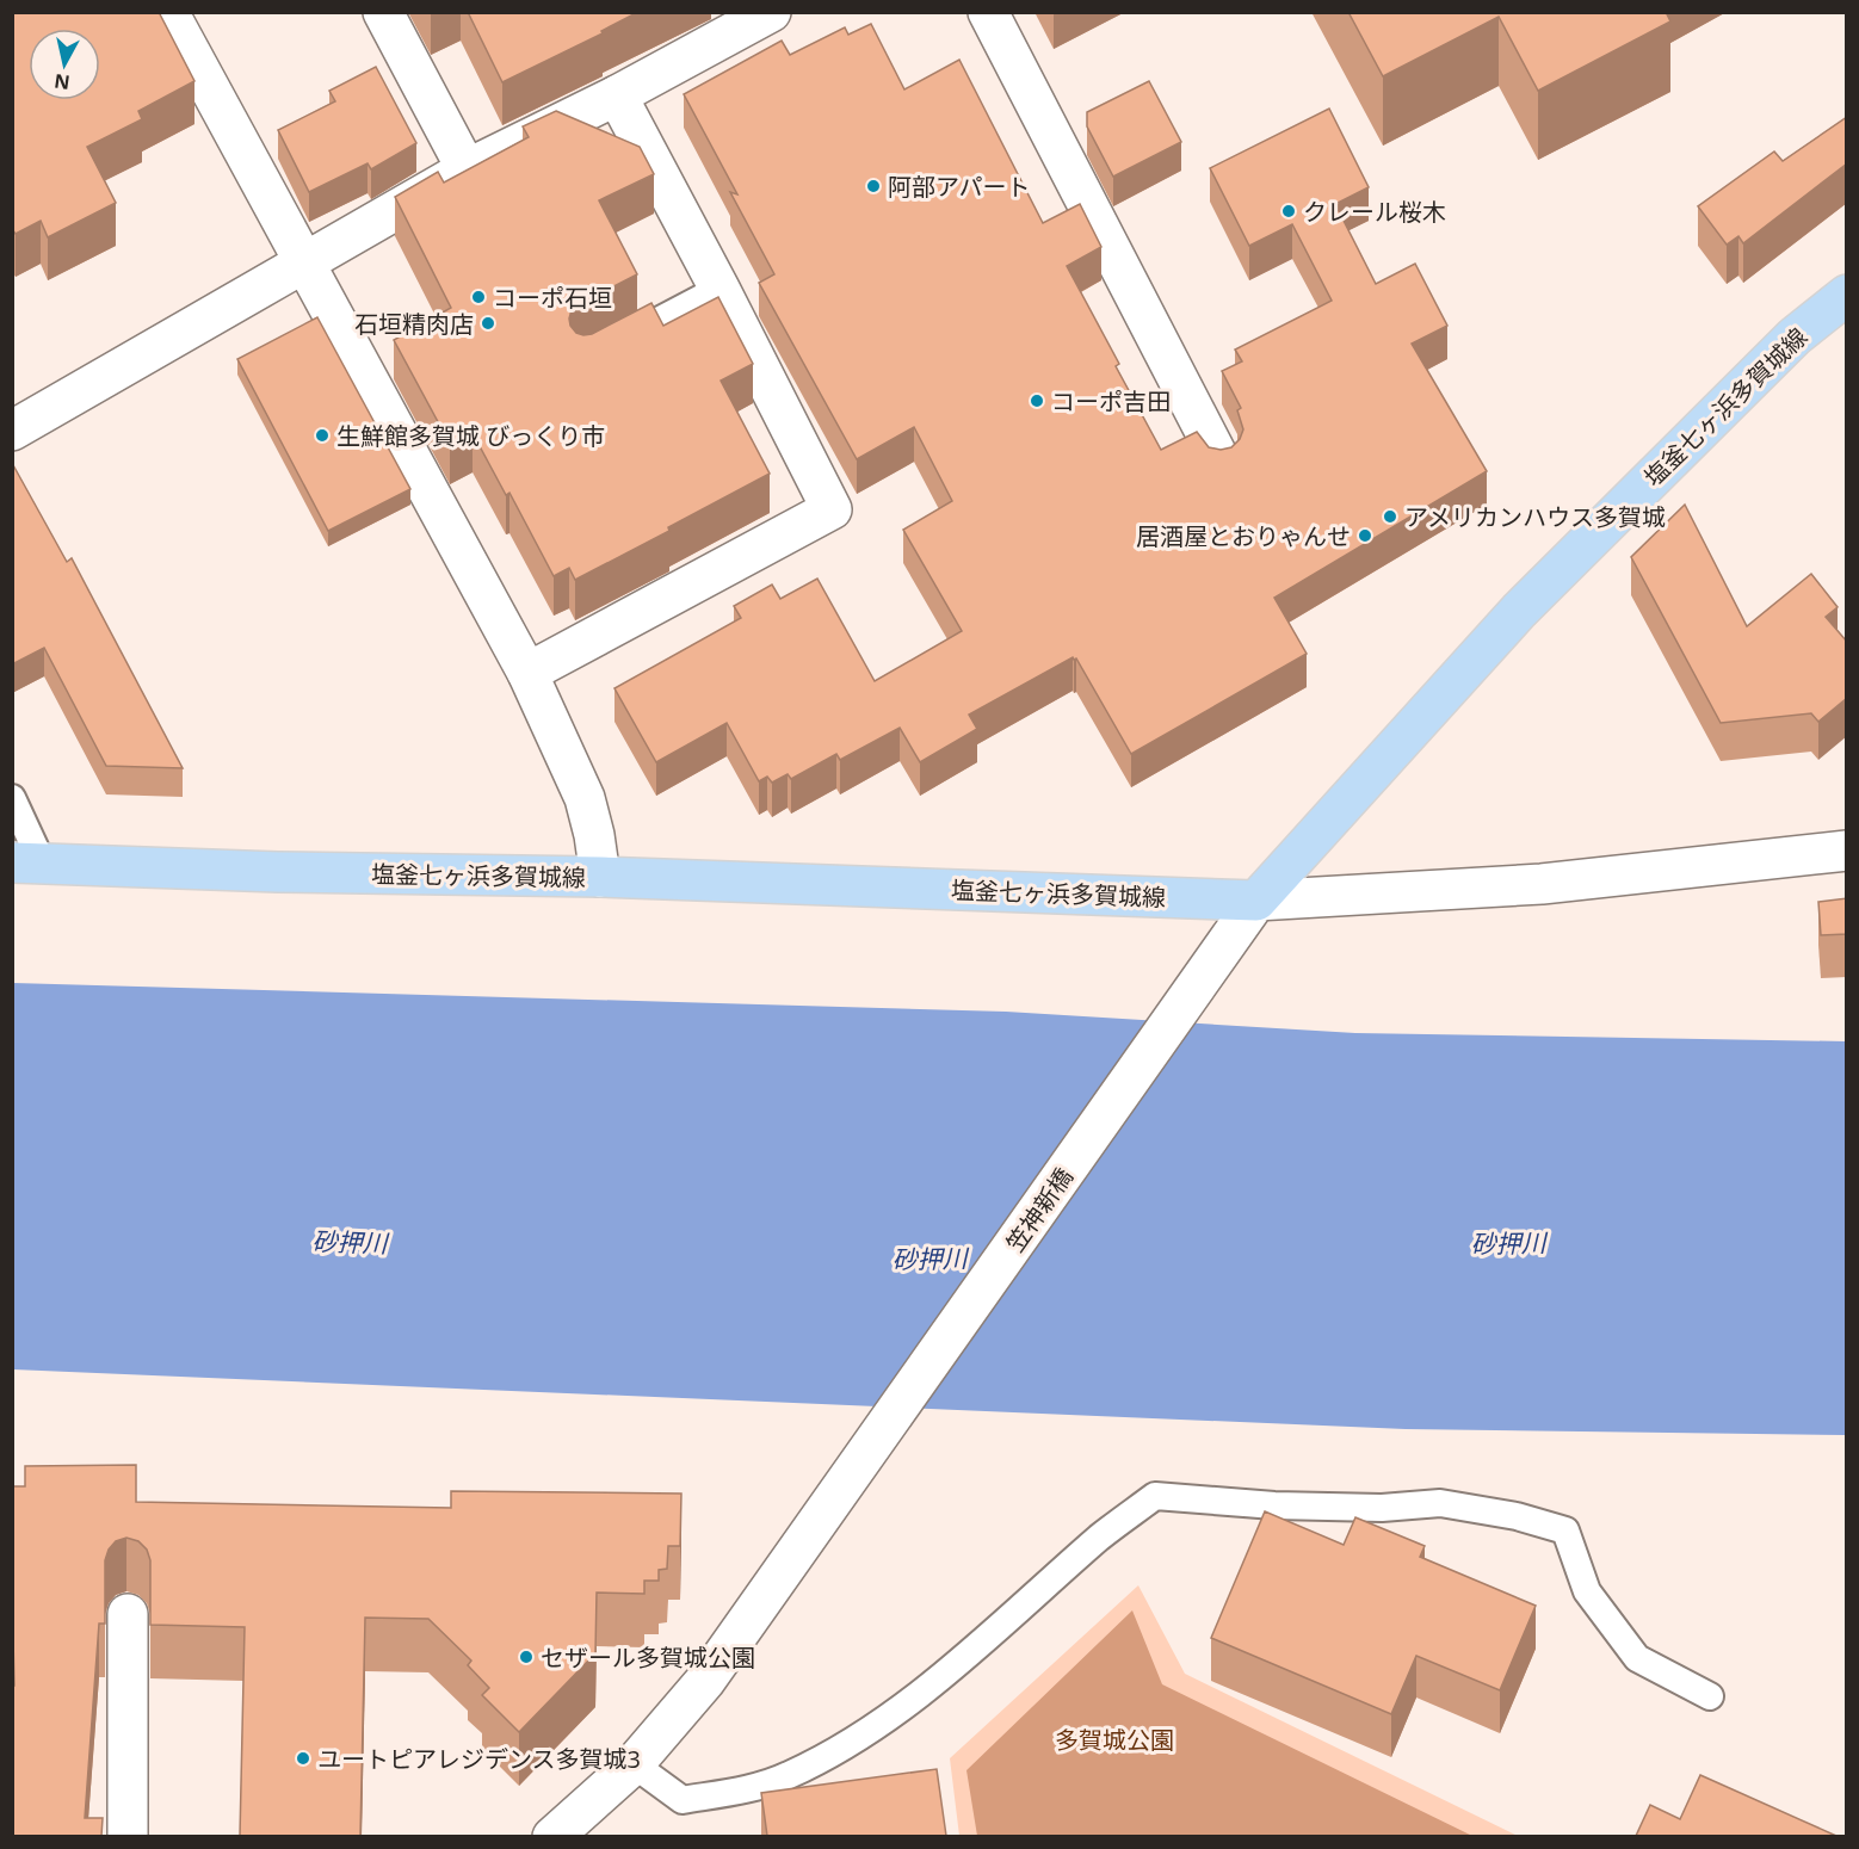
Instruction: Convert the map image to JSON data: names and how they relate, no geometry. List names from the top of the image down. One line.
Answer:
{"streets":{"main road":["塩釜七ヶ浜多賀城線"],"street":["笠神新橋"]},"crossings":[["塩釜七ヶ浜多賀城線","笠神新橋"]],"water":["砂押川"],"parks":["多賀城公園"],"places":["阿部アパート","クレール桜木","コーポ石垣","石垣精肉店","コーポ吉田","生鮮館多賀城 びっくり市","アメリカンハウス多賀城","居酒屋とおりゃんせ","セザール多賀城公園","ユートピアレジデンス多賀城3"],"north":"bottom"}
